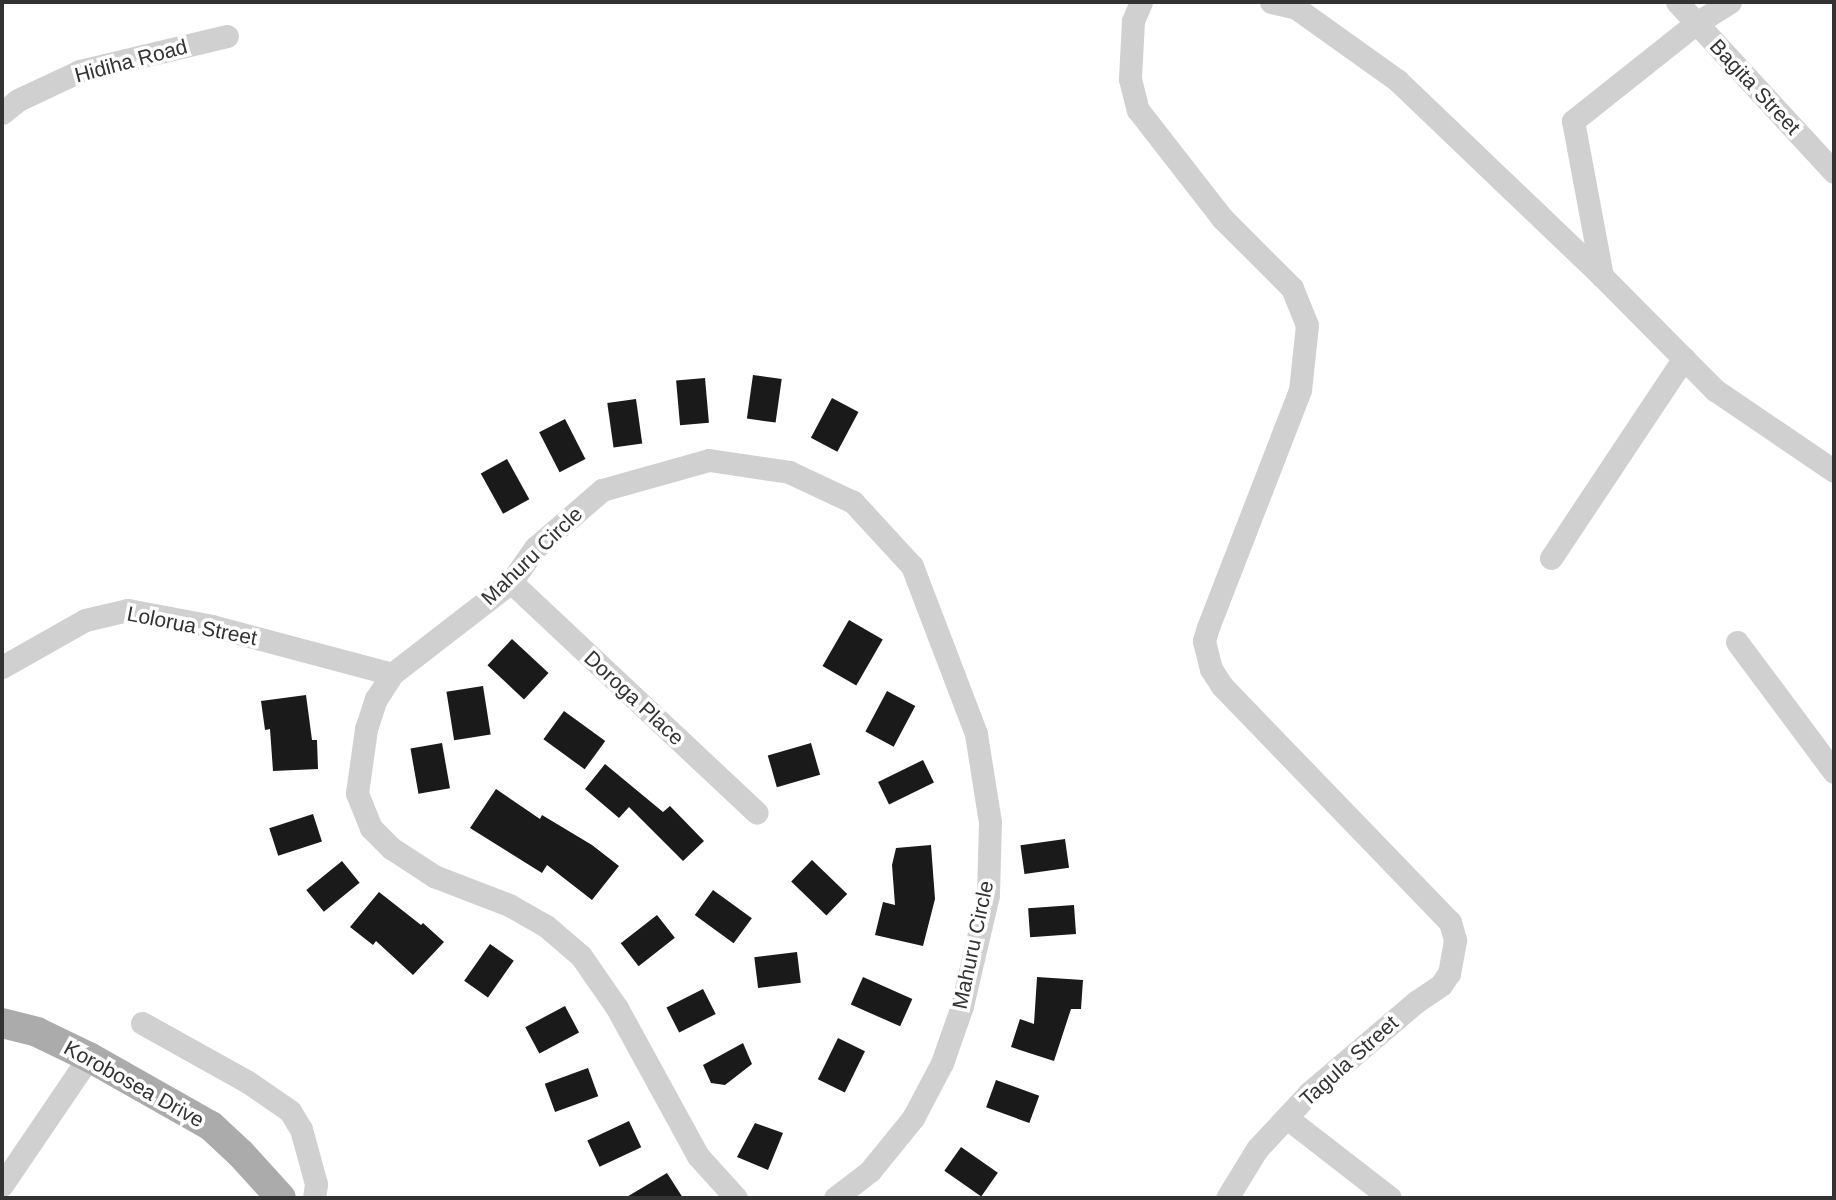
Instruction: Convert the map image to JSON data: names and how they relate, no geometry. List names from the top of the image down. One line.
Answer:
{"streets":{"main road":["Korobosea Drive"],"street":["Hidiha Road","Bagita Street","Mahuru Circle","Lolorua Street","Doroga Place","Tagula Street"]},"crossings":[["Mahuru Circle","Lolorua Street"],["Mahuru Circle","Doroga Place"]]}
